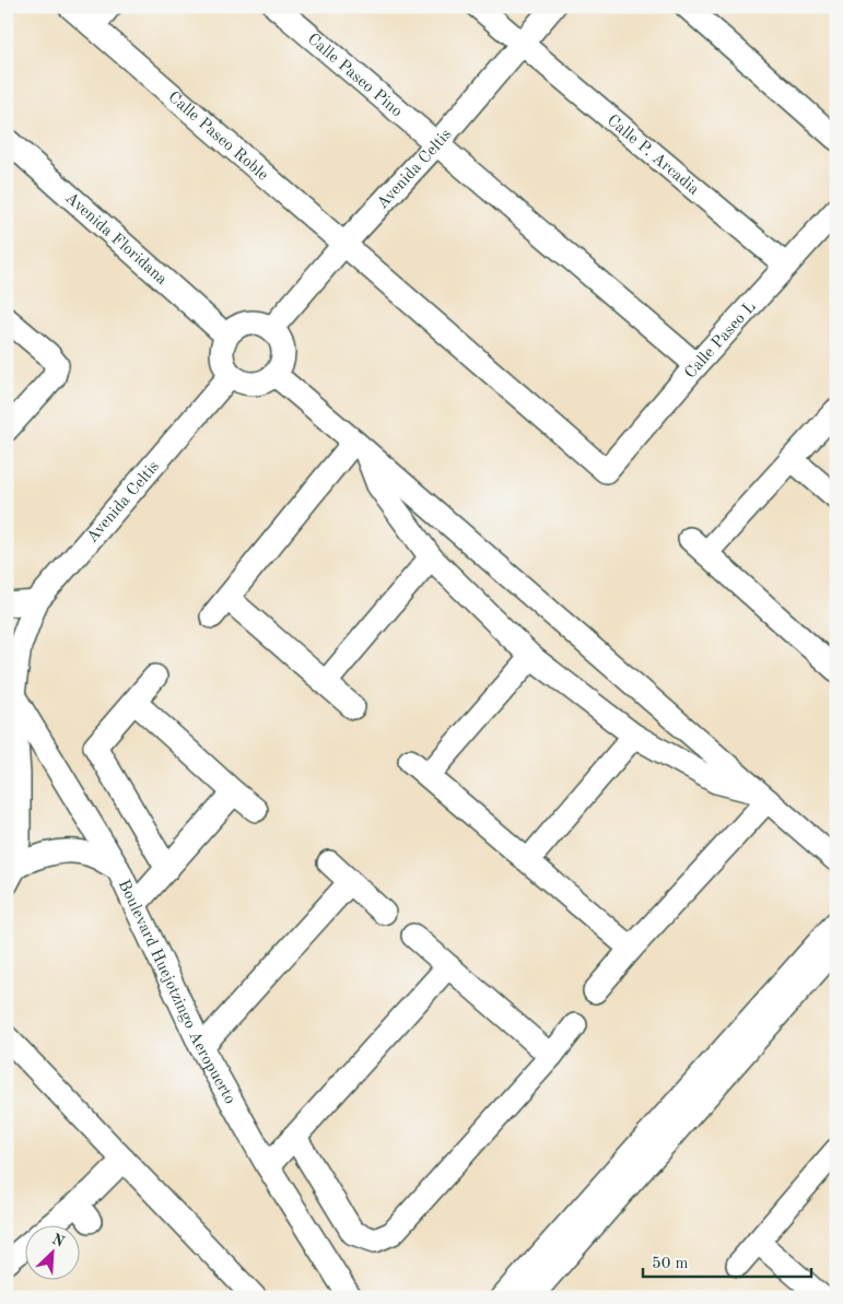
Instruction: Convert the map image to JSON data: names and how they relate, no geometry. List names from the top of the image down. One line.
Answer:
{"streets":{"street":["Calle Paseo Pino","Calle Paseo Roble","Calle P. Arcadia","Avenida Celtis","Avenida Floridana","Calle Paseo L","Boulevard Huejotzingo Aeropuerto"]},"crossings":[["Calle Paseo Pino","Avenida Celtis"],["Calle Paseo Pino","Calle Paseo L"],["Calle Paseo Roble","Avenida Celtis"],["Calle Paseo Roble","Calle Paseo L"],["Calle P. Arcadia","Avenida Celtis"],["Calle P. Arcadia","Calle Paseo L"],["Avenida Celtis","Avenida Floridana"],["Avenida Celtis","Boulevard Huejotzingo Aeropuerto"]],"scale_bar":"50 m","north":"top right"}
